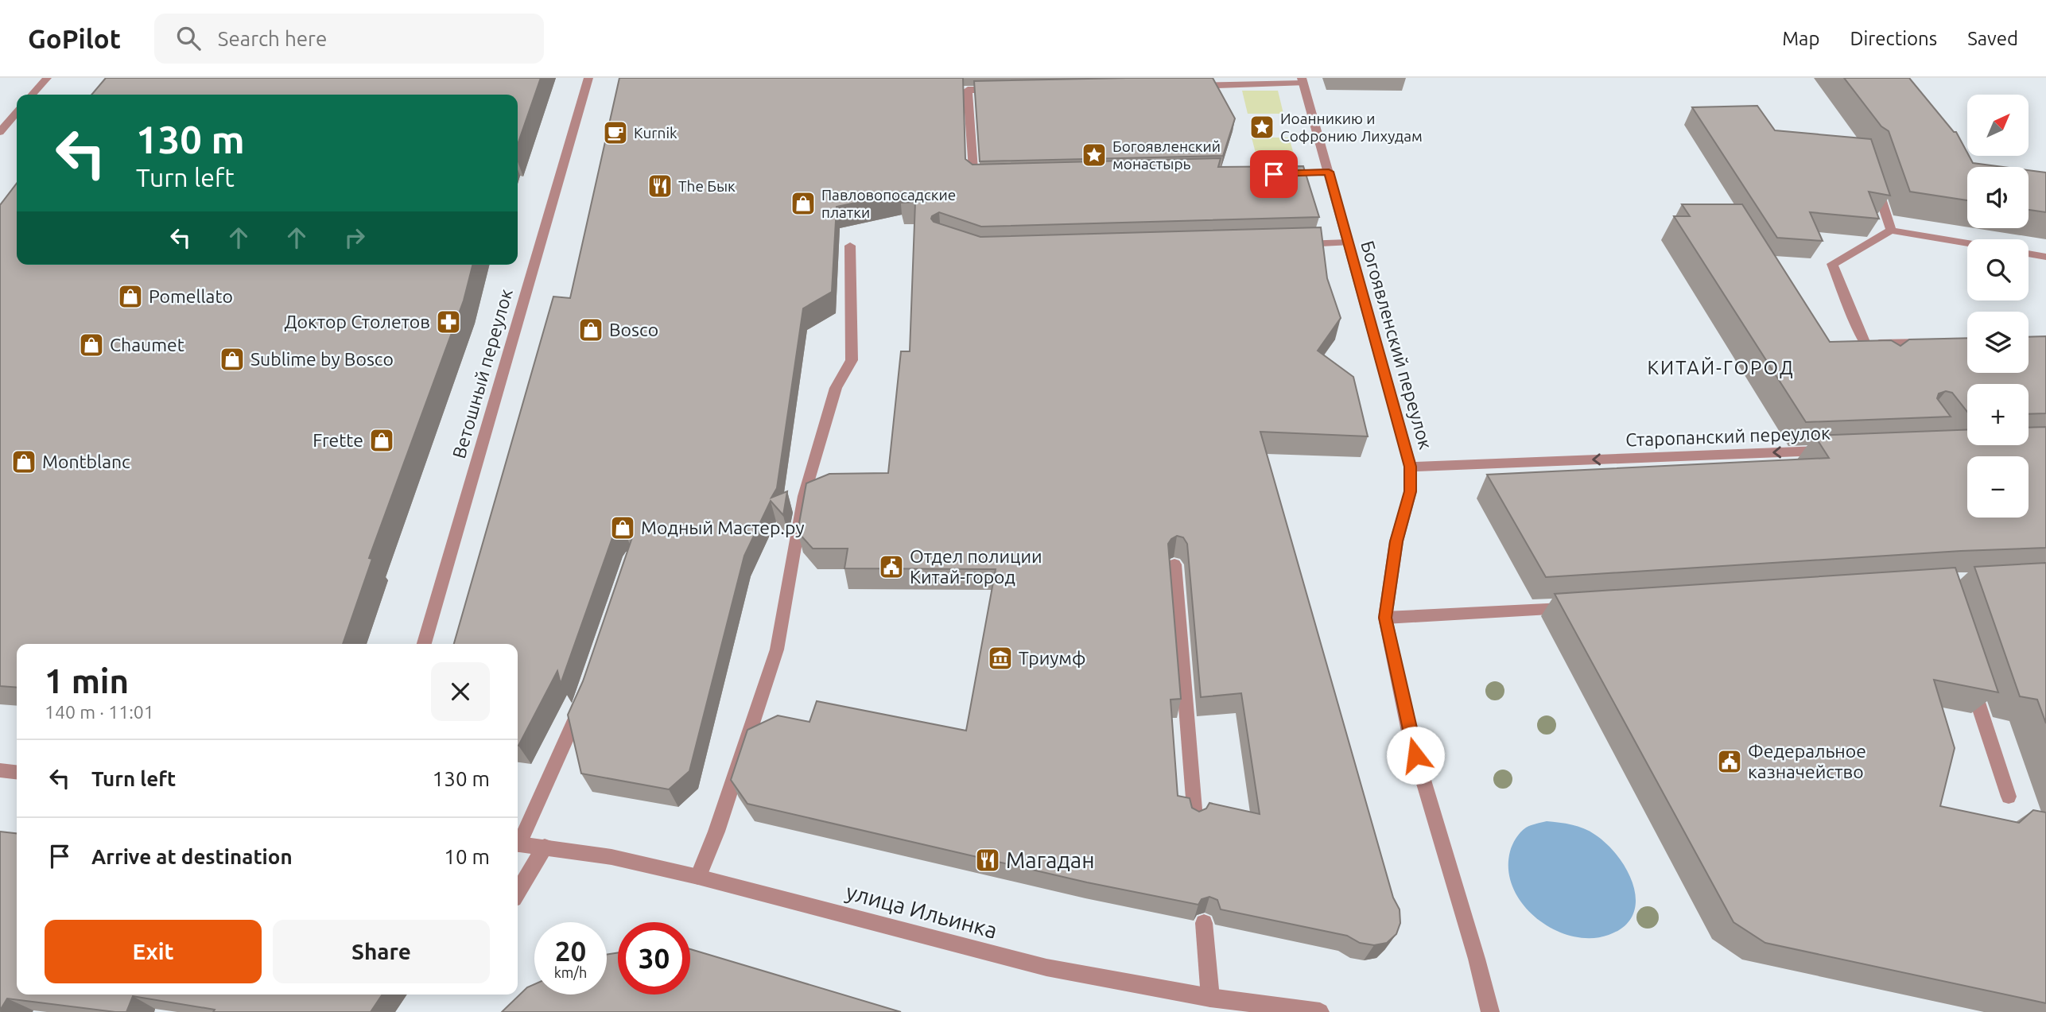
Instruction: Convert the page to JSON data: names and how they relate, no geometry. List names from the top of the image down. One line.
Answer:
{"streets":{"street":["Богоявленский переулок","Ветошный переулок","Старопанский переулок","улица Ильинка"]},"crossings":[["Богоявленский переулок","Старопанский переулок"]],"one_way":["Старопанский переулок"],"districts":["КИТАЙ-ГОРОД"],"places":{"place":["Иоанникию и Софронию Лихудам","Богоявленский монастырь"],"cafe":["Kurnik"],"restaurant":["The Бык","Магадан"],"shop":["Павловопосадские платки","Pomellato","Bosco","Chaumet","Sublime by Bosco","Frette","Montblanc","Модный Мастер.ру"],"pharmacy":["Доктор Столетов"],"public building":["Отдел полиции Китай-город","Федеральное казначейство"],"museum":["Триумф"]},"north":"top right","page":{"header":"GoPilot","search":"Search here","nav":["Map","Directions","Saved"],"map_buttons":["+","−"],"turn":["130 m","Turn left"],"heading":["1 min","140 m · 11:01"],"list":[{"name":"Turn left","value":"130 m"},{"name":"Arrive at destination","value":"10 m"}],"buttons":["Exit","Share"],"speed":"20 km/h","limit":"30"}}
